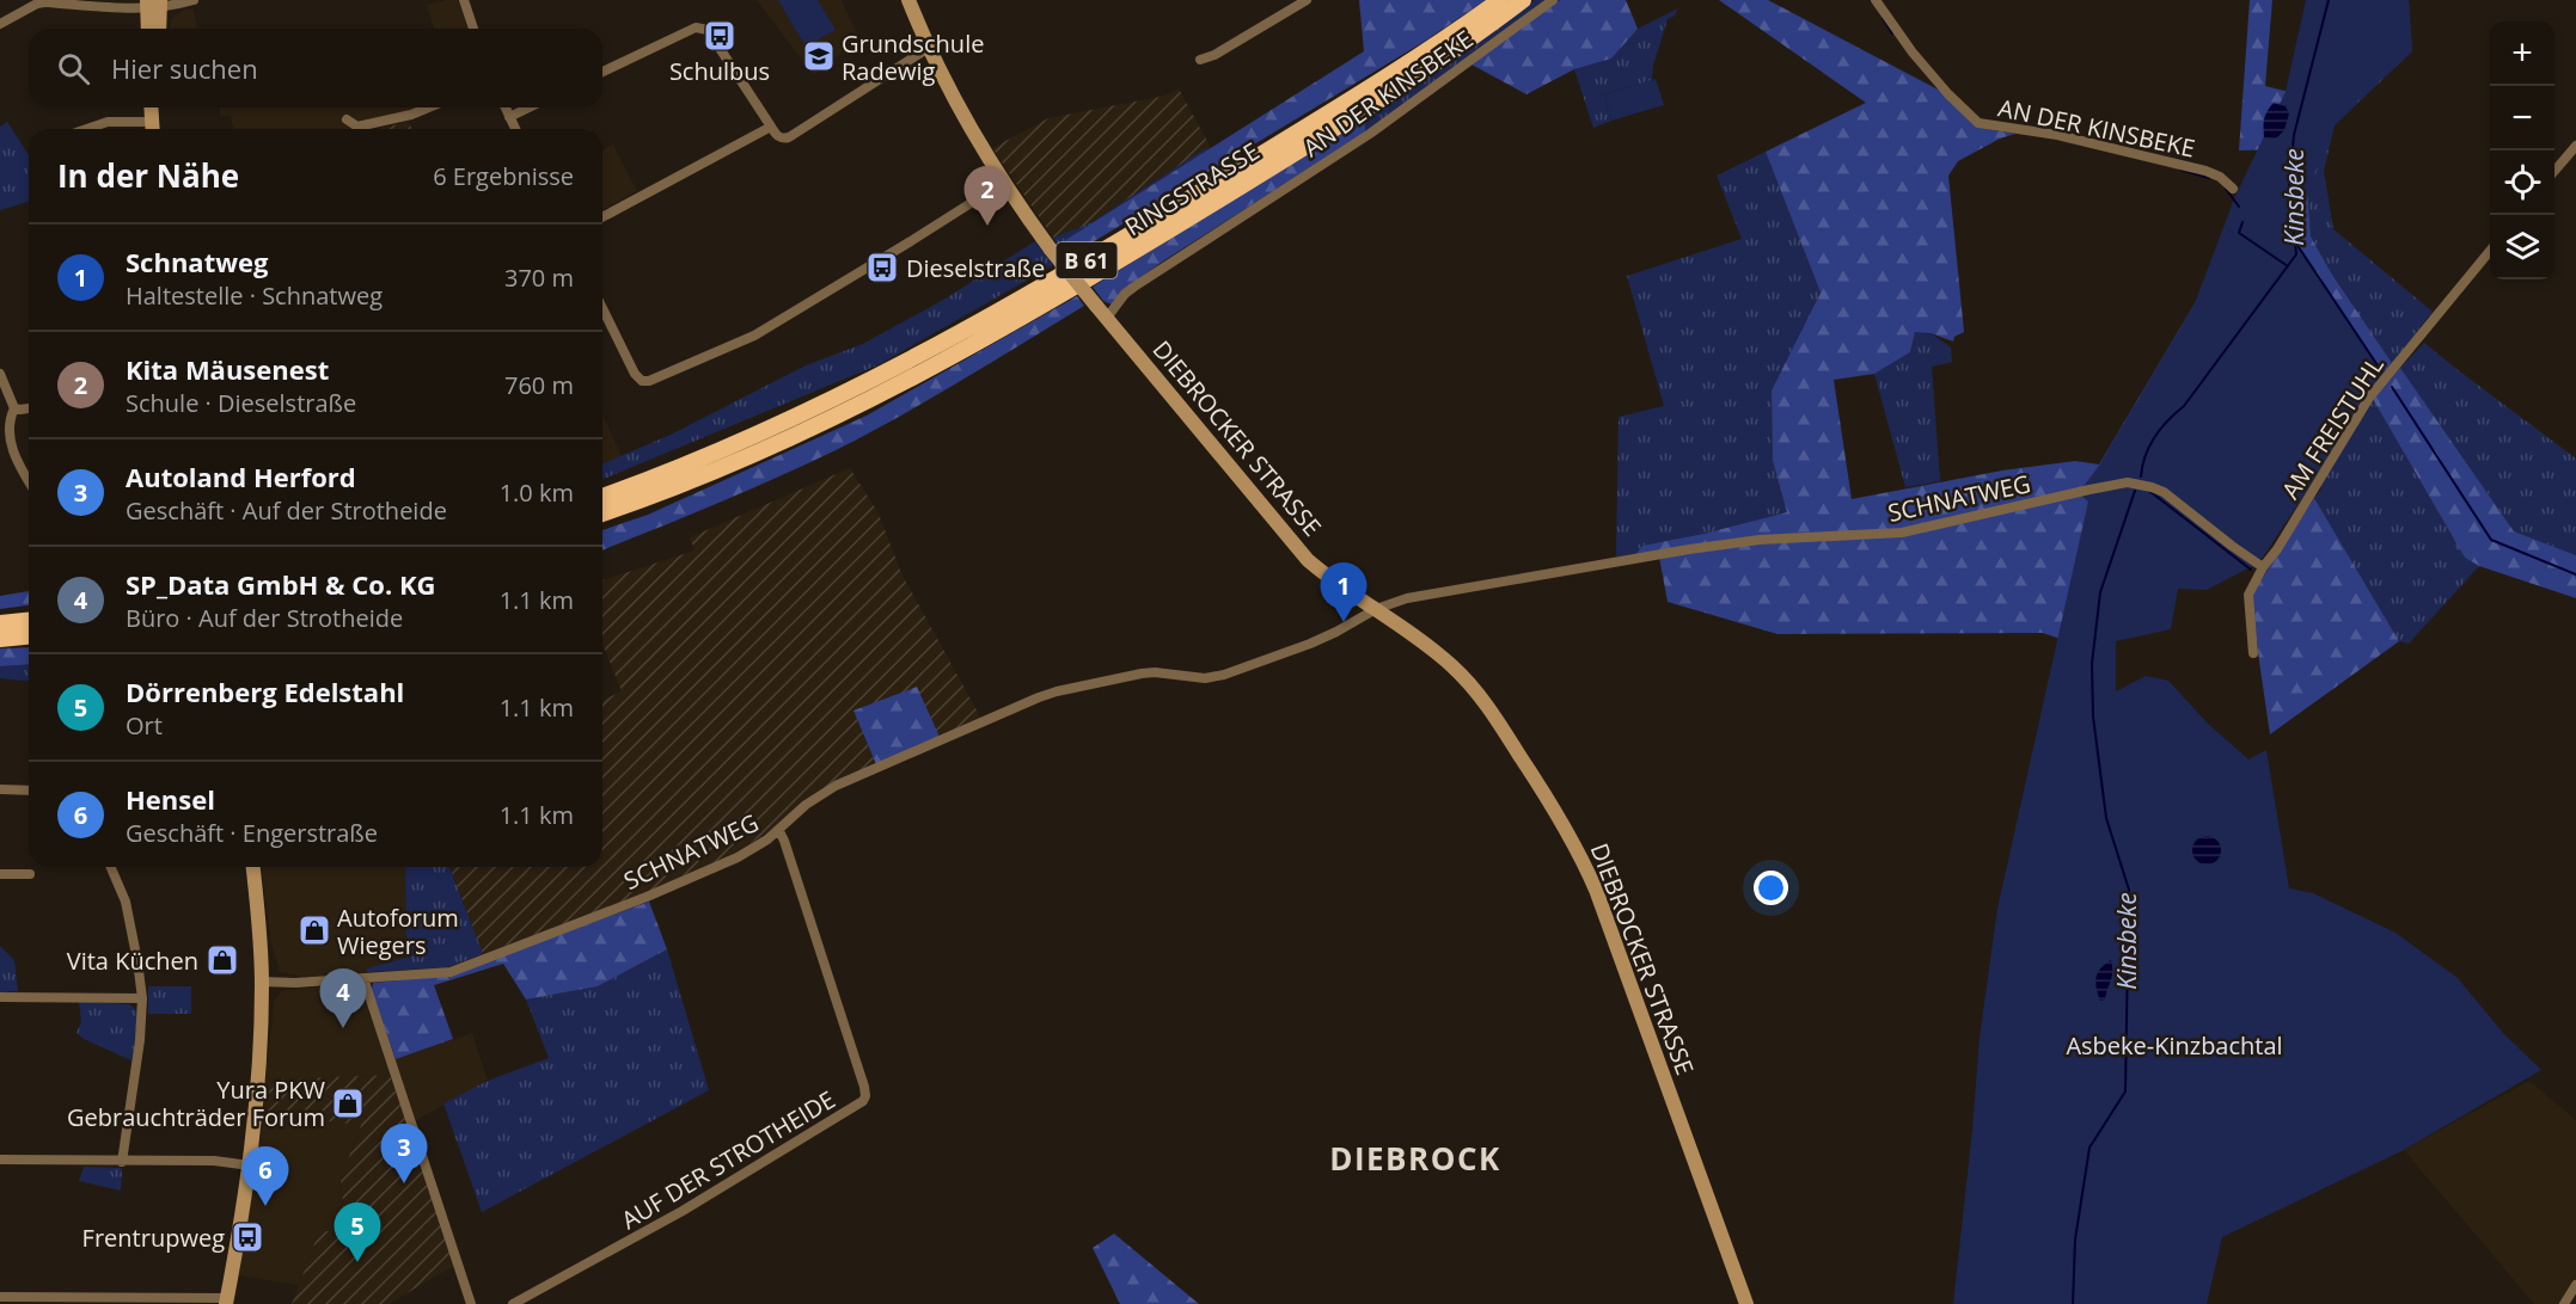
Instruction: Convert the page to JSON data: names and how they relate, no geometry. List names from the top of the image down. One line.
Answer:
{"streets":{"highway":["RINGSTRASSE","B 61"],"main road":["DIEBROCKER STRASSE"],"street":["AN DER KINSBEKE","AM FREISTUHL","SCHNATWEG","AUF DER STROTHEIDE"]},"crossings":[["AN DER KINSBEKE","DIEBROCKER STRASSE"],["AM FREISTUHL","SCHNATWEG"],["DIEBROCKER STRASSE","SCHNATWEG"],["SCHNATWEG","AUF DER STROTHEIDE"]],"districts":["DIEBROCK"],"water":["Kinsbeke"],"parks":["Asbeke-Kinzbachtal"],"places":{"bus stop":["Schulbus","Dieselstraße","Frentrupweg"],"school or university":["Grundschule Radewig"],"shop":["Autoforum Wiegers","Vita Küchen","Yura PKW Gebrauchträder Forum"]},"page":{"map_buttons":["+","−"],"search":"Hier suchen","heading":["In der Nähe","6 Ergebnisse"],"pins":["2","1","4","3","6","5"],"list":[{"mark":"1","name":"Schnatweg","note":"Haltestelle · Schnatweg","value":"370 m"},{"mark":"2","name":"Kita Mäusenest","note":"Schule · Dieselstraße","value":"760 m"},{"mark":"3","name":"Autoland Herford","note":"Geschäft · Auf der Strotheide","value":"1.0 km"},{"mark":"4","name":"SP_Data GmbH & Co. KG","note":"Büro · Auf der Strotheide","value":"1.1 km"},{"mark":"5","name":"Dörrenberg Edelstahl","note":"Ort","value":"1.1 km"},{"mark":"6","name":"Hensel","note":"Geschäft · Engerstraße","value":"1.1 km"}]}}
